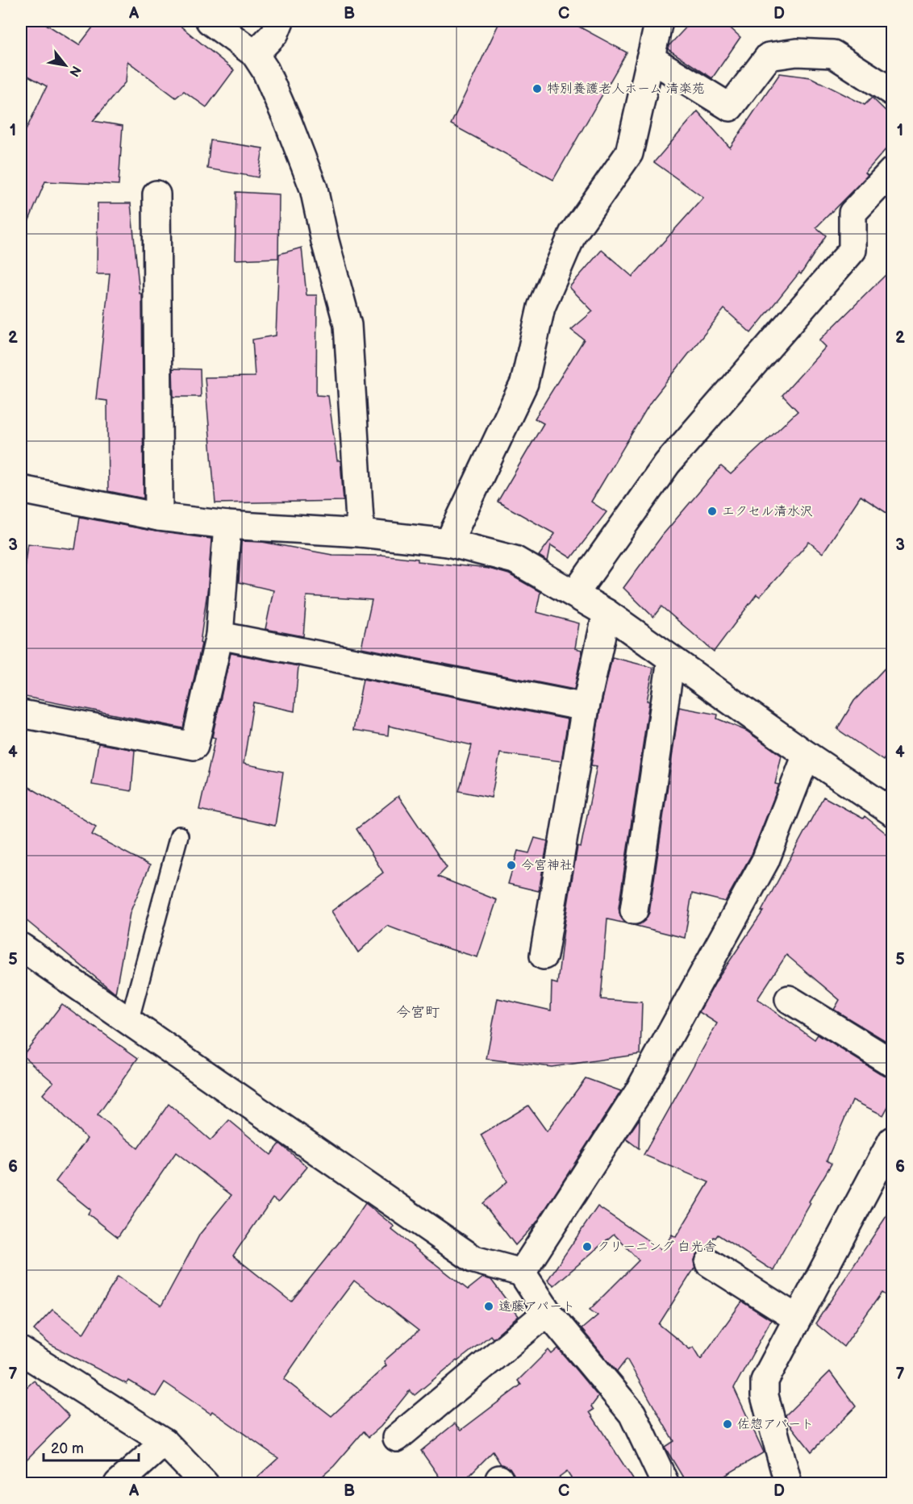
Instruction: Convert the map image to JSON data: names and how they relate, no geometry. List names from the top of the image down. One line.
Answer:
{"districts":["今宮町"],"places":["特別養護老人ホーム 清楽苑","エクセル清水沢","今宮神社","クリーニング 白光舎","遠藤アパート","佐惣アパート"],"scale_bar":"20 m","north":"bottom right","grid":{"columns":["A","B","C","D"],"rows":["1","2","3","4","5","6","7"]}}
